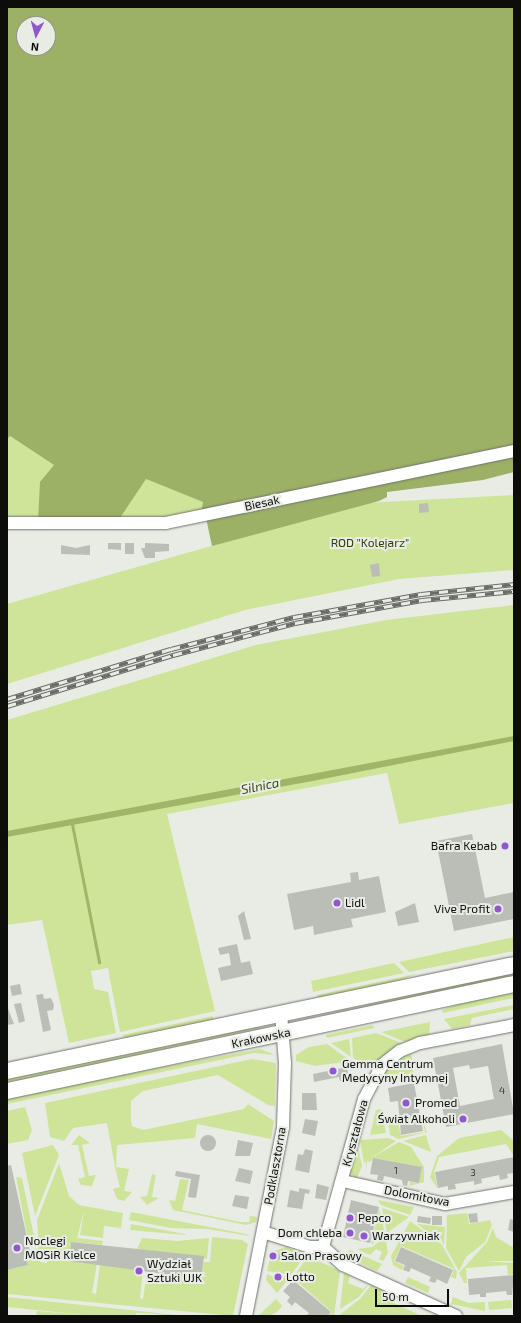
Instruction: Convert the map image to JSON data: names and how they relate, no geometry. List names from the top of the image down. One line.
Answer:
{"streets":{"main road":["Krakowska"],"street":["Biesak","Kryształowa","Podklasztorna","Dolomitowa"]},"crossings":[["Krakowska","Podklasztorna"],["Kryształowa","Dolomitowa"]],"water":["Silnica"],"parks":["ROD \"Kolejarz\""],"places":["Bafra Kebab","Lidl","Vive Profit","Gemma Centrum Medycyny Intymnej","Promed","Świat Alkoholi","Pepco","Dom chleba","Warzywniak","Noclegi MOSiR Kielce","Salon Prasowy","Wydział Sztuki UJK","Lotto"],"house_numbers":["4","1","3"],"scale_bar":"50 m","north":"bottom"}
